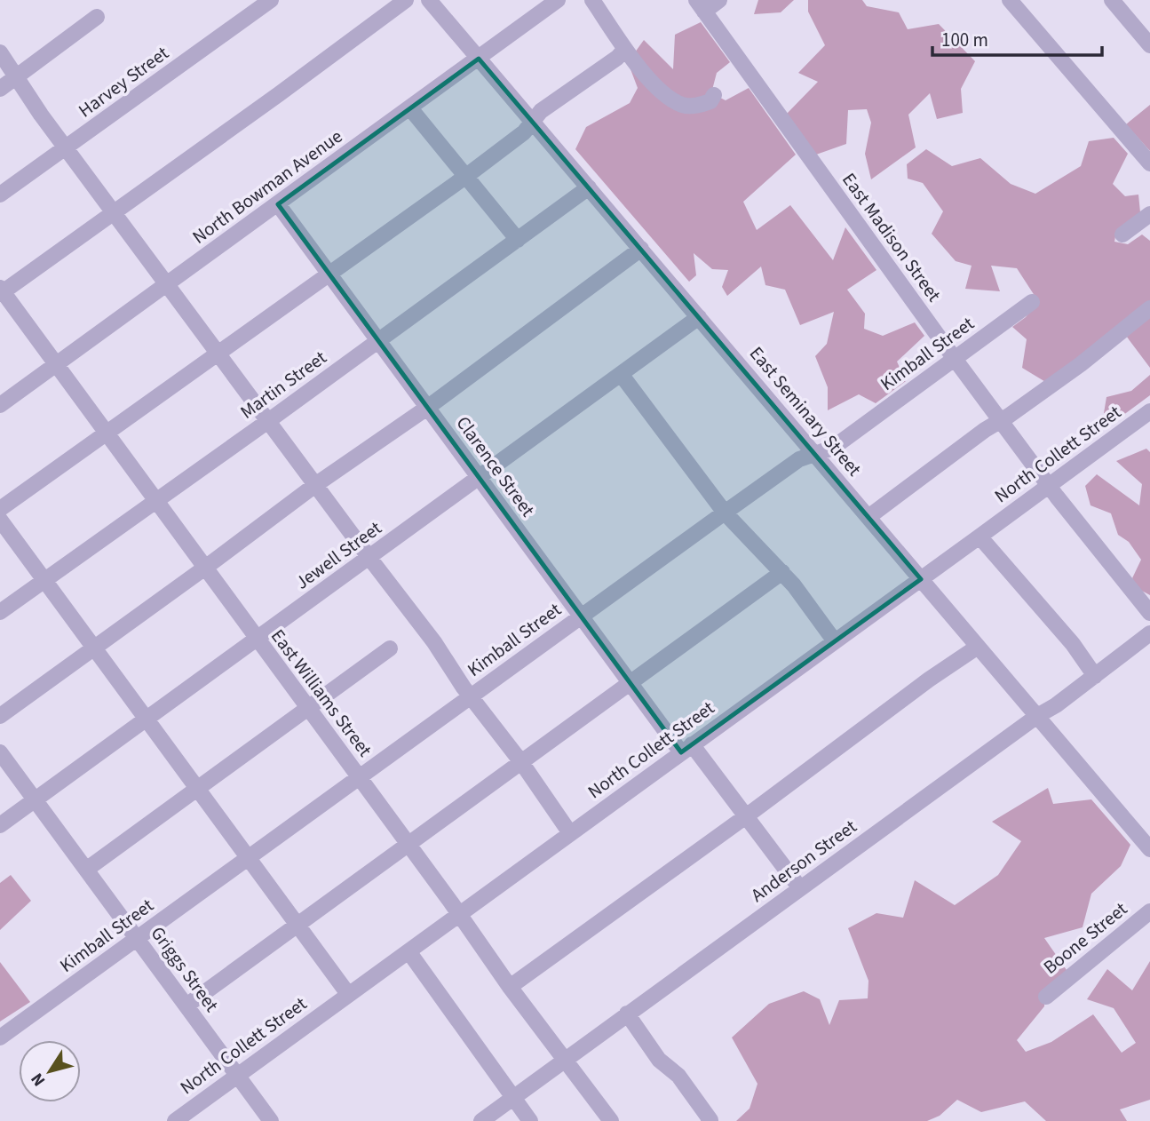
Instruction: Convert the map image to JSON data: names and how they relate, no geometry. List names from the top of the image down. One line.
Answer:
{"streets":{"street":["Harvey Street","North Bowman Avenue","East Madison Street","Kimball Street","Martin Street","East Seminary Street","North Collett Street","Clarence Street","Jewell Street","East Williams Street","Anderson Street","Boone Street","Griggs Street"]},"crossings":[["North Bowman Avenue","East Seminary Street"],["North Bowman Avenue","Clarence Street"],["North Bowman Avenue","East Williams Street"],["East Madison Street","Kimball Street"],["East Madison Street","North Collett Street"],["Kimball Street","East Seminary Street"],["Kimball Street","Clarence Street"],["Kimball Street","East Williams Street"],["Kimball Street","Griggs Street"],["Martin Street","East Seminary Street"],["Martin Street","Clarence Street"],["Martin Street","East Williams Street"],["East Seminary Street","North Collett Street"],["East Seminary Street","Jewell Street"],["East Seminary Street","Anderson Street"],["North Collett Street","Clarence Street"],["North Collett Street","East Williams Street"],["North Collett Street","Griggs Street"],["Clarence Street","Jewell Street"],["Clarence Street","Anderson Street"],["Jewell Street","East Williams Street"],["Jewell Street","Griggs Street"],["East Williams Street","Anderson Street"]],"scale_bar":"100 m","north":"bottom left"}
